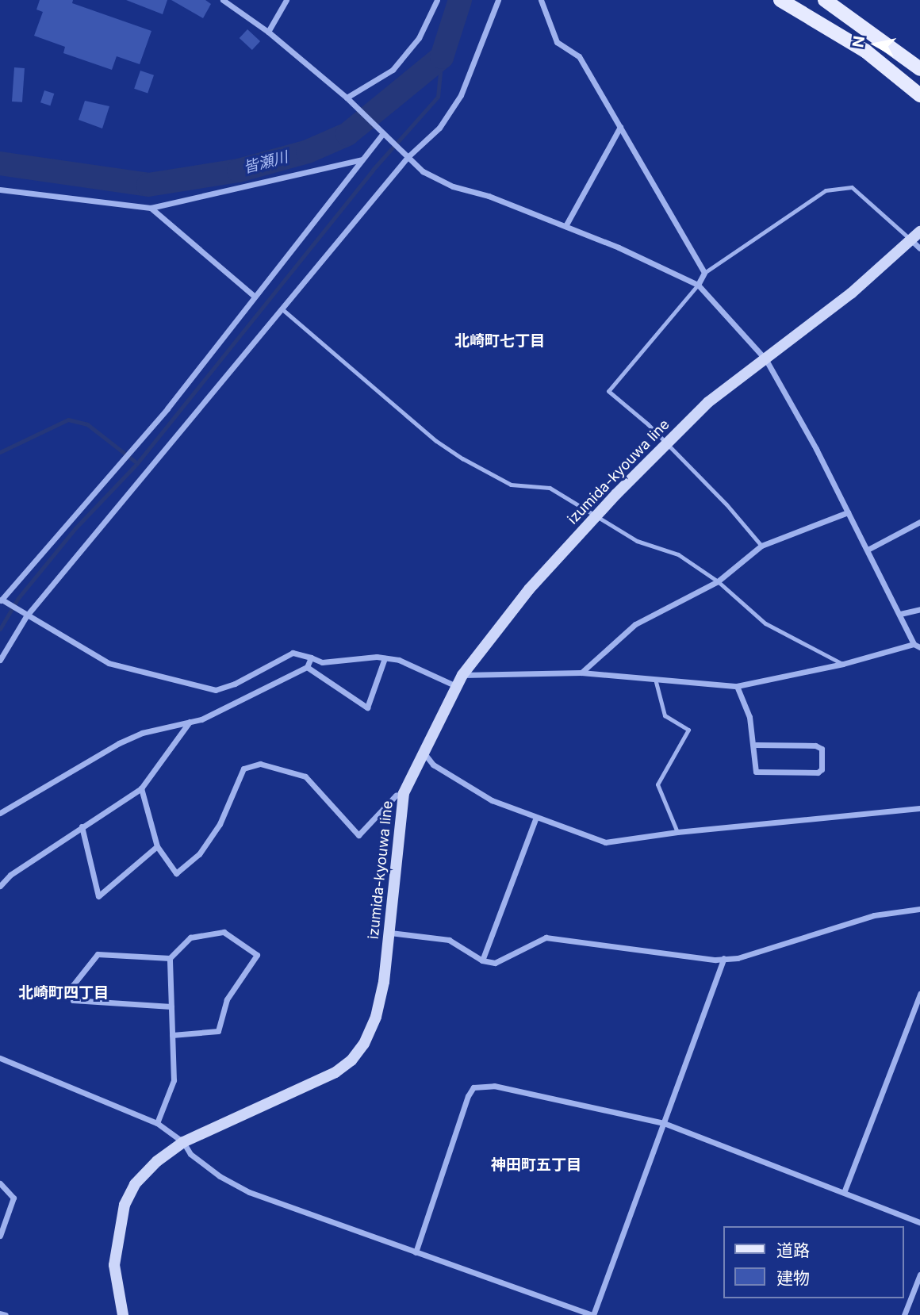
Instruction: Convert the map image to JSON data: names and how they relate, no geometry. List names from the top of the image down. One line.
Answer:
{"streets":{"main road":["izumida-kyouwa line"]},"districts":["北崎町七丁目","北崎町四丁目","神田町五丁目"],"water":["皆瀬川"],"legend":["道路","建物"],"north":"left"}
